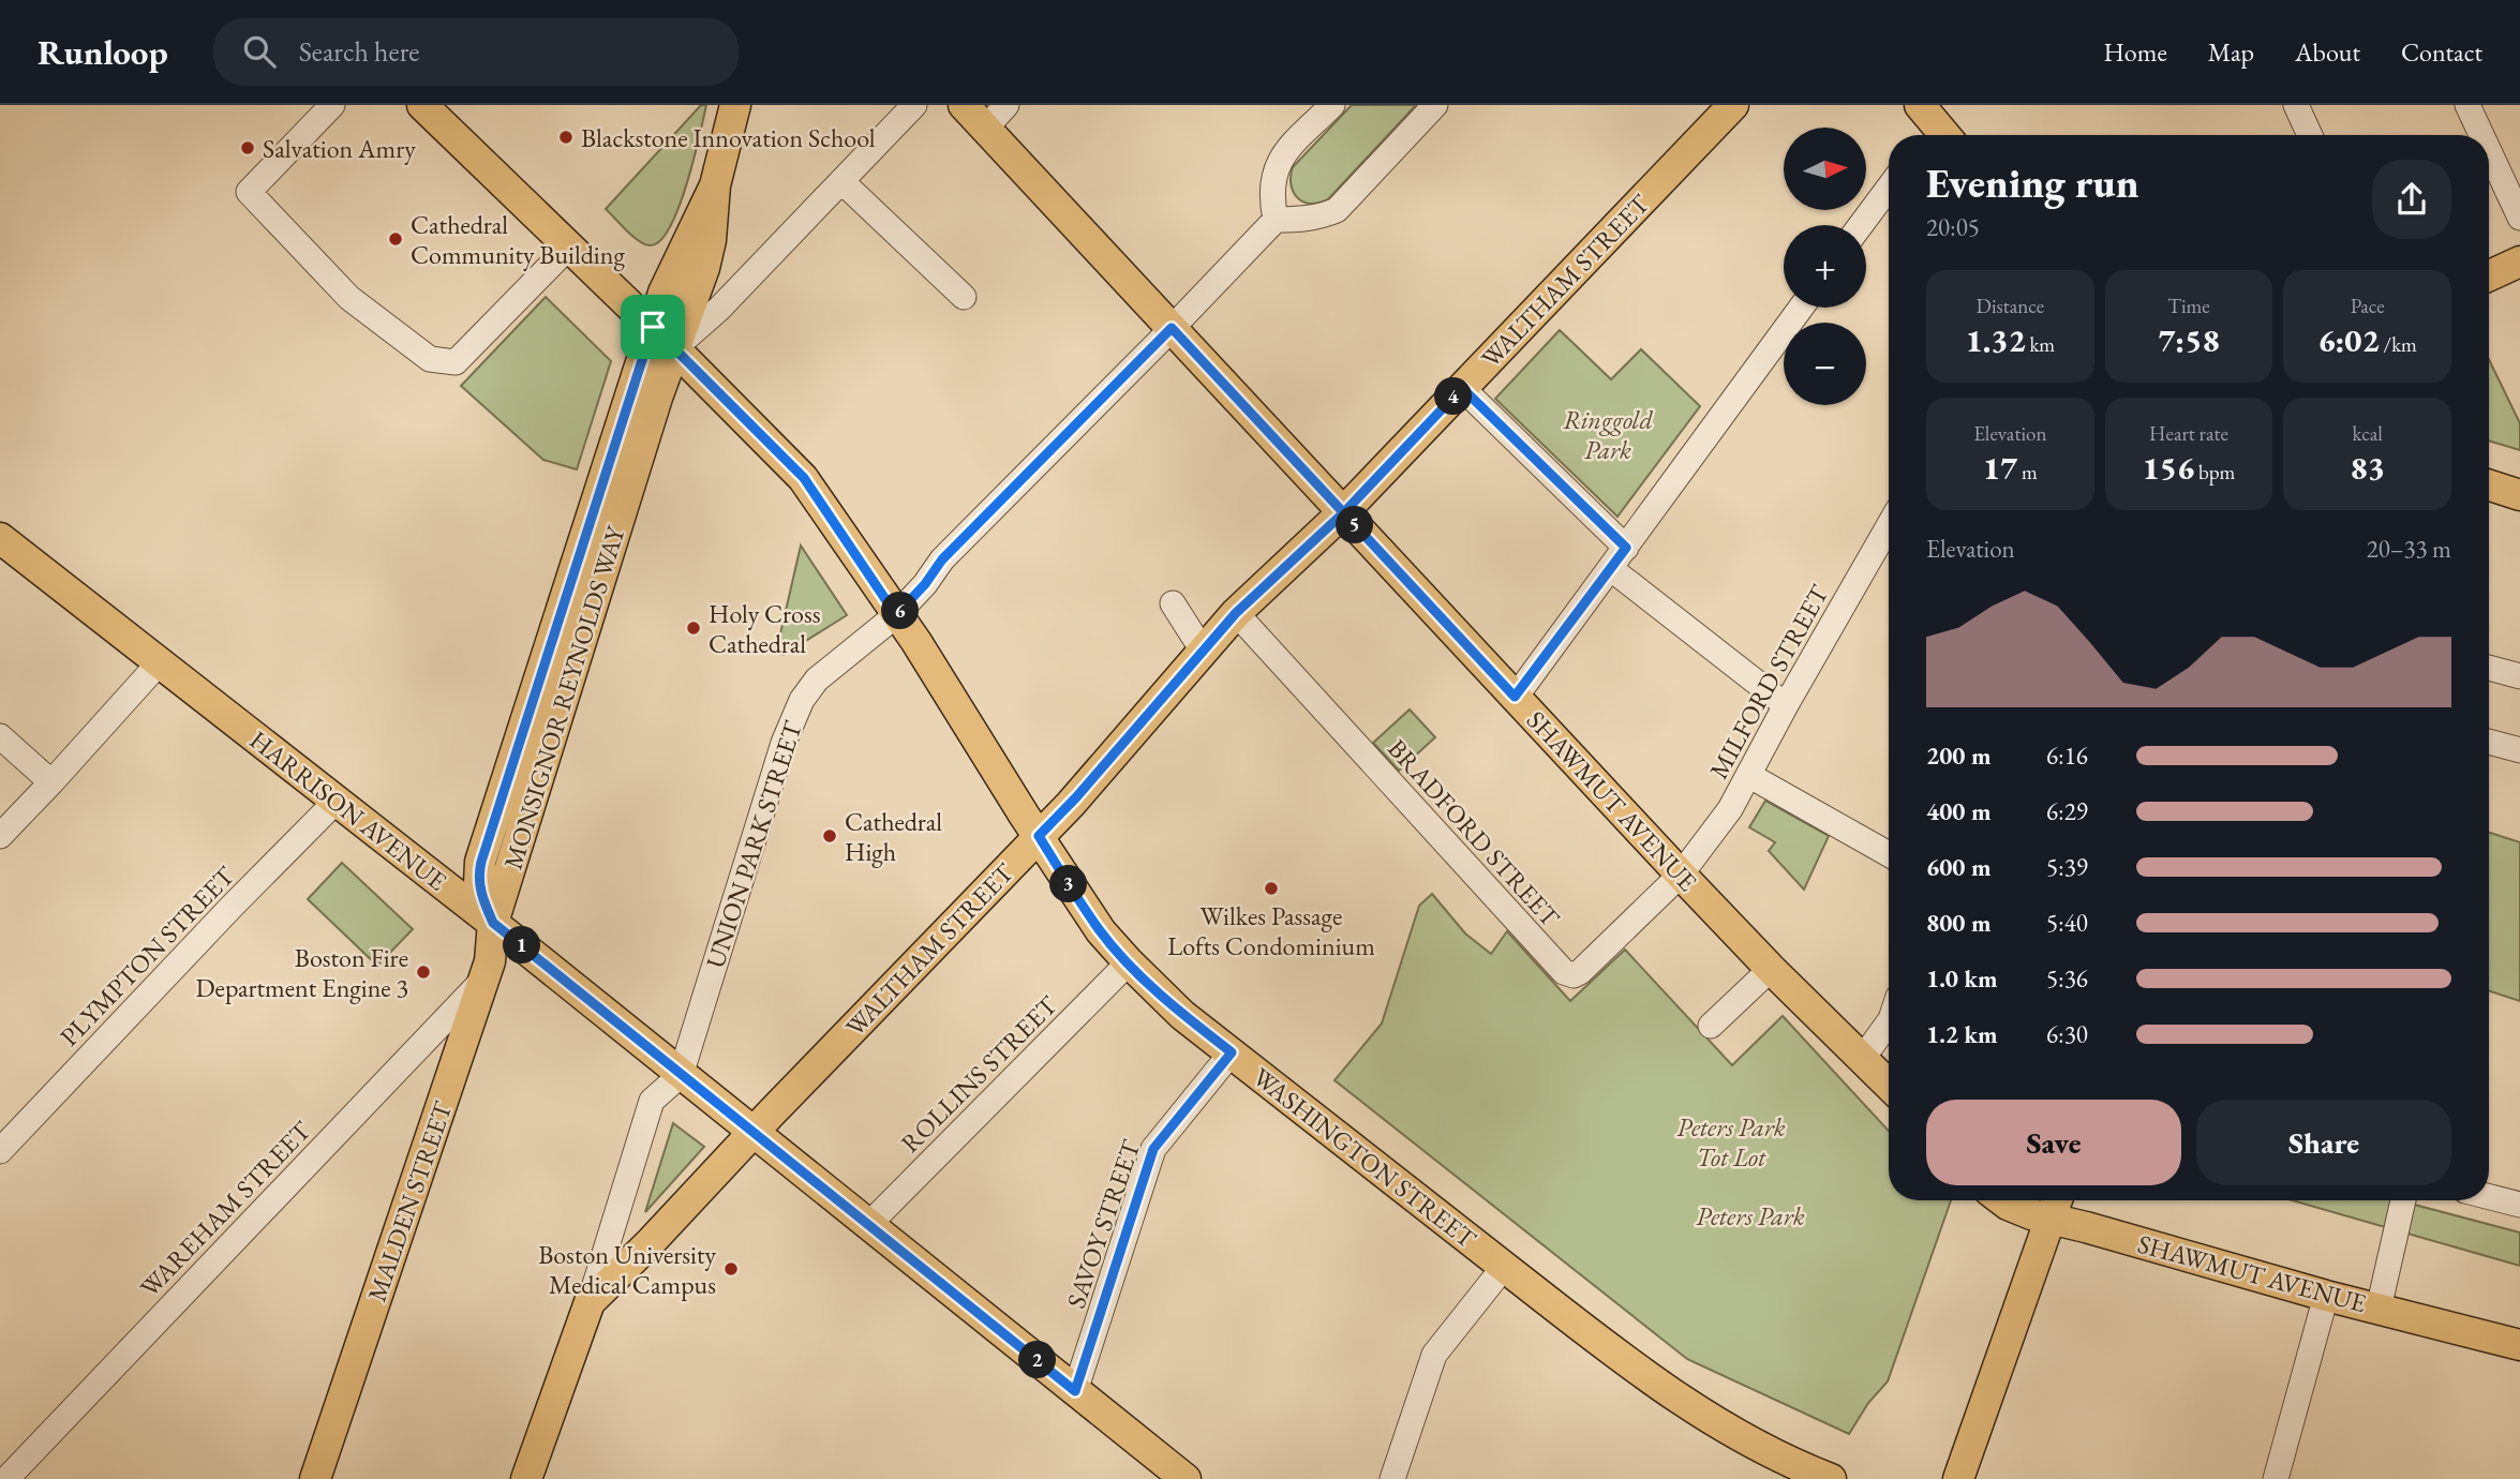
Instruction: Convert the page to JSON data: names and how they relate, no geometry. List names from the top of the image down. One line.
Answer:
{"streets":{"main road":["WALTHAM STREET","MONSIGNOR REYNOLDS WAY","SHAWMUT AVENUE","HARRISON AVENUE","WASHINGTON STREET","MALDEN STREET"],"street":["MILFORD STREET","BRADFORD STREET","UNION PARK STREET","PLYMPTON STREET","ROLLINS STREET","WAREHAM STREET","SAVOY STREET"]},"crossings":[["WALTHAM STREET","SHAWMUT AVENUE"],["WALTHAM STREET","HARRISON AVENUE"],["WALTHAM STREET","BRADFORD STREET"],["WALTHAM STREET","WASHINGTON STREET"],["MILFORD STREET","SHAWMUT AVENUE"],["MILFORD STREET","BRADFORD STREET"],["MONSIGNOR REYNOLDS WAY","HARRISON AVENUE"],["MONSIGNOR REYNOLDS WAY","WASHINGTON STREET"],["MONSIGNOR REYNOLDS WAY","MALDEN STREET"],["SHAWMUT AVENUE","BRADFORD STREET"],["SHAWMUT AVENUE","UNION PARK STREET"],["HARRISON AVENUE","UNION PARK STREET"],["HARRISON AVENUE","PLYMPTON STREET"],["HARRISON AVENUE","ROLLINS STREET"],["HARRISON AVENUE","MALDEN STREET"],["HARRISON AVENUE","SAVOY STREET"],["UNION PARK STREET","WASHINGTON STREET"],["ROLLINS STREET","WASHINGTON STREET"],["WASHINGTON STREET","SAVOY STREET"],["MALDEN STREET","WAREHAM STREET"]],"parks":["Ringgold Park","Peters Park Tot Lot","Peters Park"],"places":["Blackstone Innovation School","Salvation Amry","Cathedral Community Building","Holy Cross Cathedral","Cathedral High","Wilkes Passage Lofts Condominium","Boston Fire Department Engine 3","Boston University Medical Campus"],"north":"right","page":{"header":"Runloop","search":"Search here","nav":["Home","Map","About","Contact"],"map_buttons":["+","−"],"heading":["Evening run","20:05"],"stats":[["Distance","1.32 km"],["Time","7:58"],["Pace","6:02 /km"],["Elevation","17 m"],["Heart rate","156 bpm"],["kcal","83"]],"pins":["4","5","6","3","1","2"],"chart":["Elevation","20–33 m"],"list":[{"name":"200 m","note":"6:16"},{"name":"400 m","note":"6:29"},{"name":"600 m","note":"5:39"},{"name":"800 m","note":"5:40"},{"name":"1.0 km","note":"5:36"},{"name":"1.2 km","note":"6:30"}],"buttons":["Save","Share"]}}
